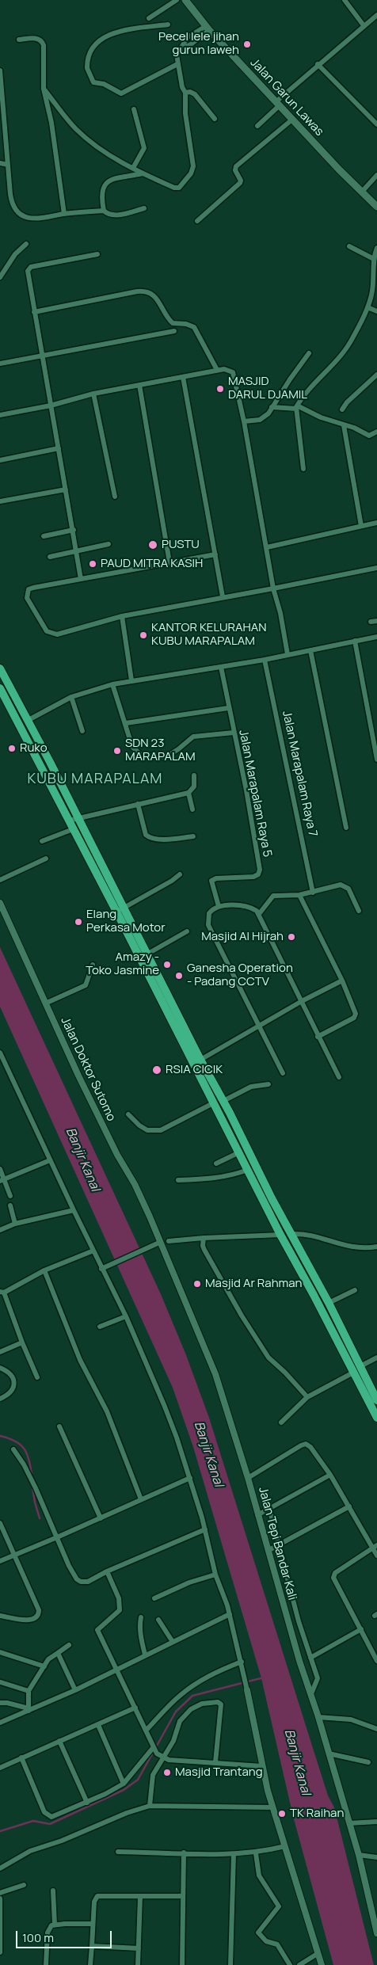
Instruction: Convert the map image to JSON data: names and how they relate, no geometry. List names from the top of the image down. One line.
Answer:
{"streets":{"main road":["Jalan Garun Lawas"],"street":["Jalan Marapalam Raya 7","Jalan Marapalam Raya 5","Jalan Doktor Sutomo","Jalan Tepi Bandar Kali"]},"crossings":[["Jalan Doktor Sutomo","Jalan Tepi Bandar Kali"]],"districts":["KUBU MARAPALAM"],"water":["Banjir Kanal"],"places":["Pecel lele jihan gurun laweh","MASJID DARUL DJAMIL","PUSTU","PAUD MITRA KASIH","KANTOR KELURAHAN KUBU MARAPALAM","Ruko","SDN 23 MARAPALAM","Elang Perkasa Motor","Masjid Al Hijrah","Amazy - Toko Jasmine","Ganesha Operation - Padang CCTV","RSIA CICIK","Masjid Ar Rahman","Masjid Trantang","TK Raihan"],"scale_bar":"100 m"}
